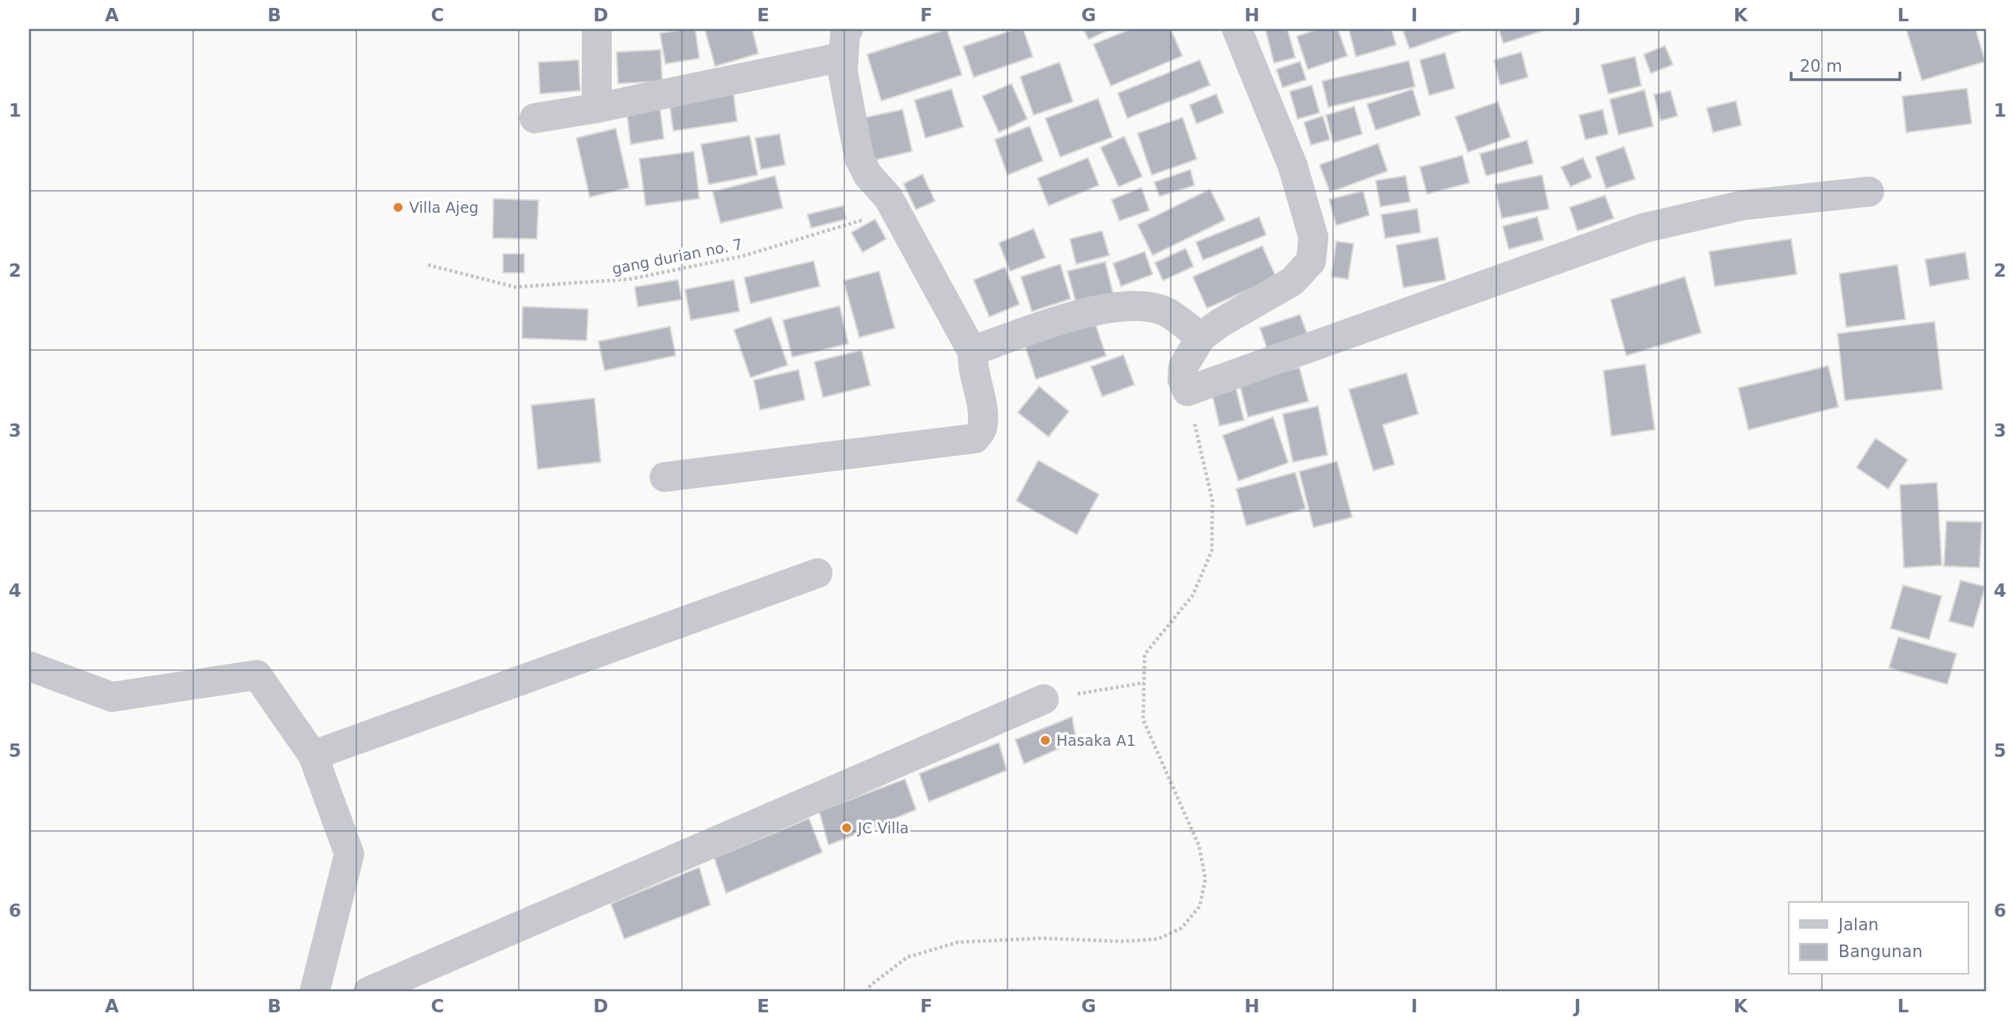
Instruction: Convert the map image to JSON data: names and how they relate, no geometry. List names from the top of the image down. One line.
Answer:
{"streets":{"path":["gang durian no. 7"]},"places":["Villa Ajeg","Hasaka A1","JC Villa"],"legend":["Jalan","Bangunan"],"scale_bar":"20 m","grid":{"columns":["A","B","C","D","E","F","G","H","I","J","K","L"],"rows":["1","2","3","4","5","6"]}}
